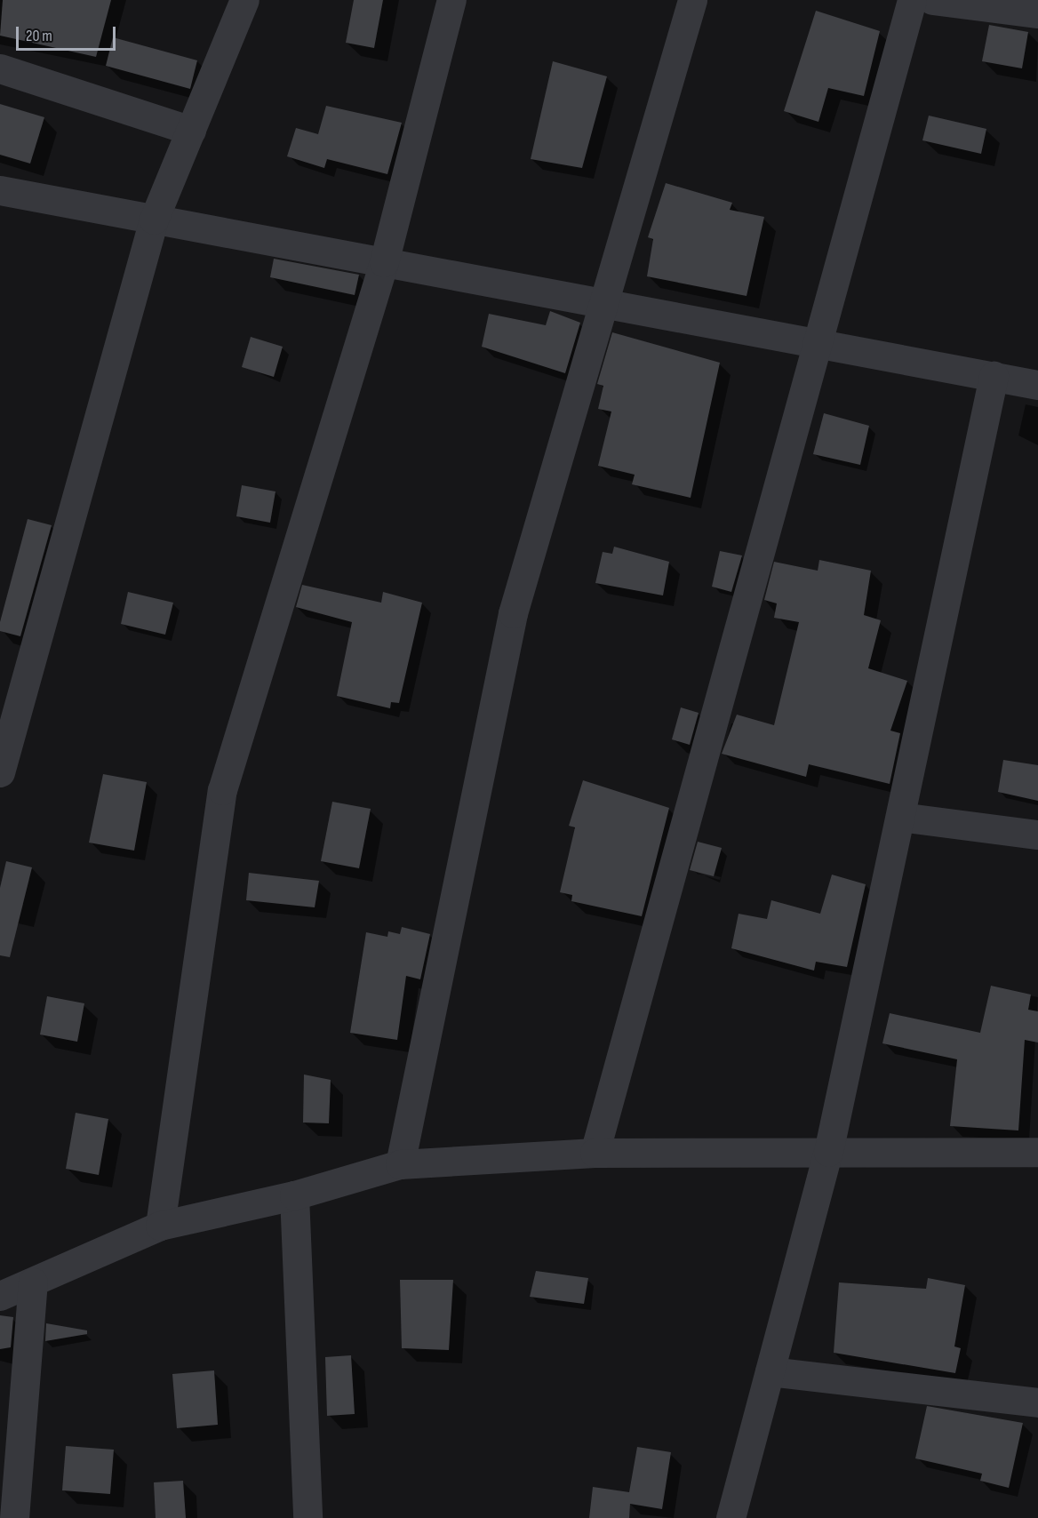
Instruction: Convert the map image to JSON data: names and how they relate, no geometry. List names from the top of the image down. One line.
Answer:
{"scale_bar":"20 m"}
